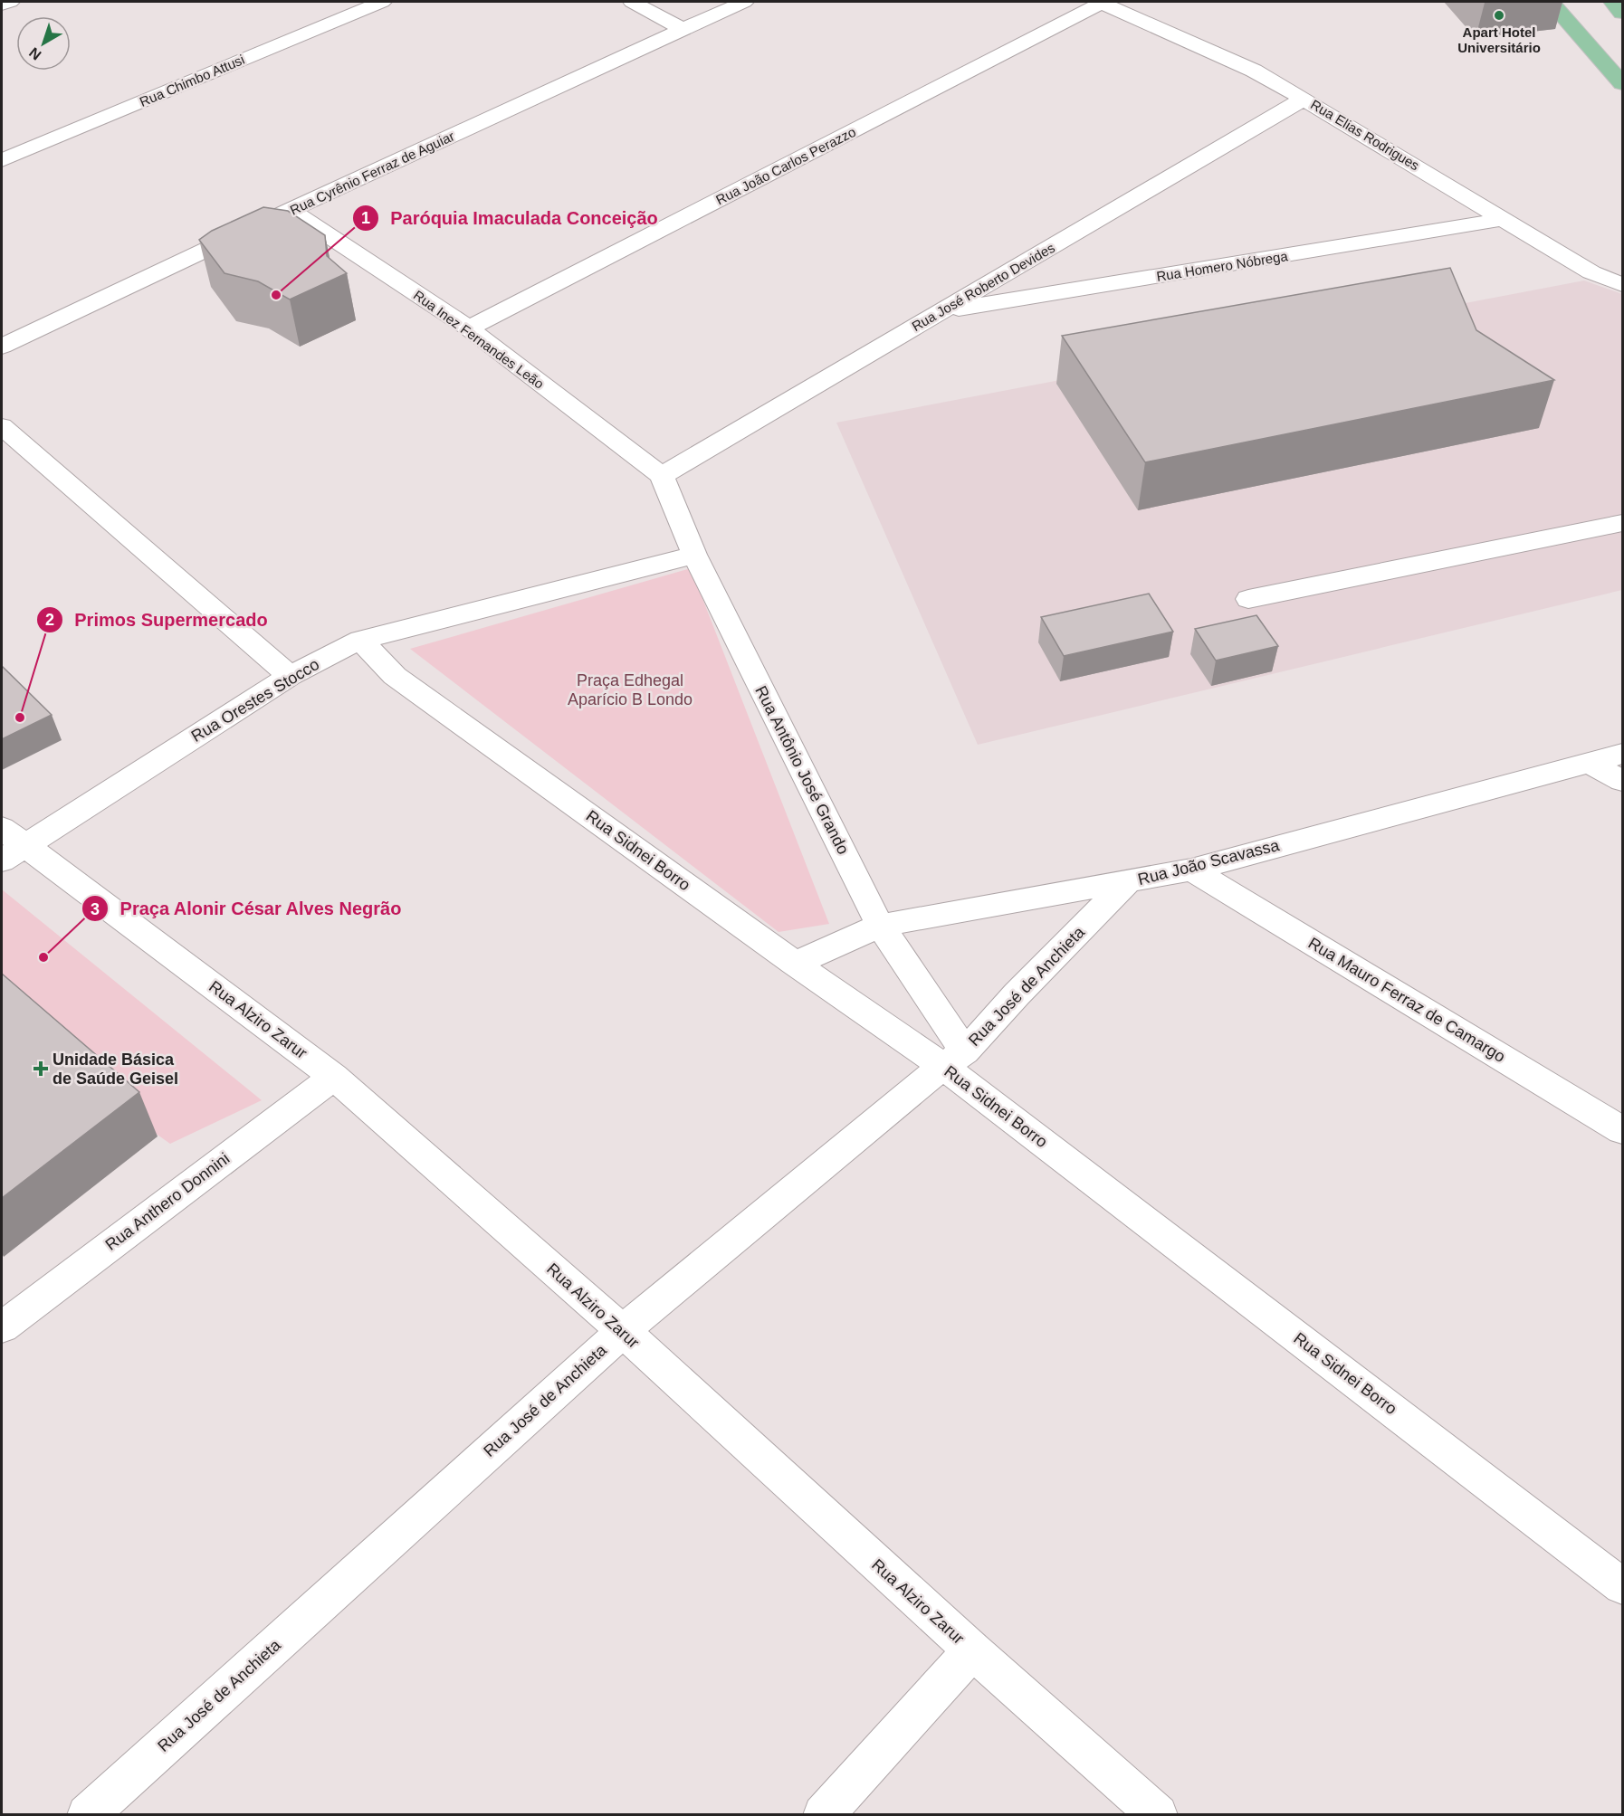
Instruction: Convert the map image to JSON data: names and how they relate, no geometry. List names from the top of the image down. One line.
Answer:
{"streets":{"street":["Rua Chimbo Attusi","Rua Elias Rodrigues","Rua João Carlos Perazzo","Rua Cyrênio Ferraz de Aguiar","Rua Homero Nóbrega","Rua José Roberto Devides","Rua Inez Fernandes Leão","Rua Orestes Stocco","Rua Antônio José Grando","Rua Sidnei Borro","Rua João Scavassa","Rua José de Anchieta","Rua Mauro Ferraz de Camargo","Rua Alziro Zarur","Rua Anthero Donnini"]},"crossings":[["Rua Elias Rodrigues","Rua João Carlos Perazzo"],["Rua Elias Rodrigues","Rua Homero Nóbrega"],["Rua Elias Rodrigues","Rua José Roberto Devides"],["Rua João Carlos Perazzo","Rua Inez Fernandes Leão"],["Rua Cyrênio Ferraz de Aguiar","Rua Inez Fernandes Leão"],["Rua Homero Nóbrega","Rua José Roberto Devides"],["Rua José Roberto Devides","Rua Inez Fernandes Leão"],["Rua José Roberto Devides","Rua Antônio José Grando"],["Rua Inez Fernandes Leão","Rua Antônio José Grando"],["Rua Orestes Stocco","Rua Antônio José Grando"],["Rua Orestes Stocco","Rua Sidnei Borro"],["Rua Orestes Stocco","Rua Alziro Zarur"],["Rua Antônio José Grando","Rua Sidnei Borro"],["Rua Antônio José Grando","Rua João Scavassa"],["Rua Antônio José Grando","Rua José de Anchieta"],["Rua Sidnei Borro","Rua João Scavassa"],["Rua Sidnei Borro","Rua José de Anchieta"],["Rua João Scavassa","Rua José de Anchieta"],["Rua João Scavassa","Rua Mauro Ferraz de Camargo"],["Rua José de Anchieta","Rua Alziro Zarur"],["Rua Alziro Zarur","Rua Anthero Donnini"]],"parks":["Praça Edhegal Aparício B Londo"],"places":{"other":["Apart Hotel Universitário","Paróquia Imaculada Conceição","Primos Supermercado","Praça Alonir César Alves Negrão"],"health":["Unidade Básica de Saúde Geisel"]},"north":"bottom left"}
